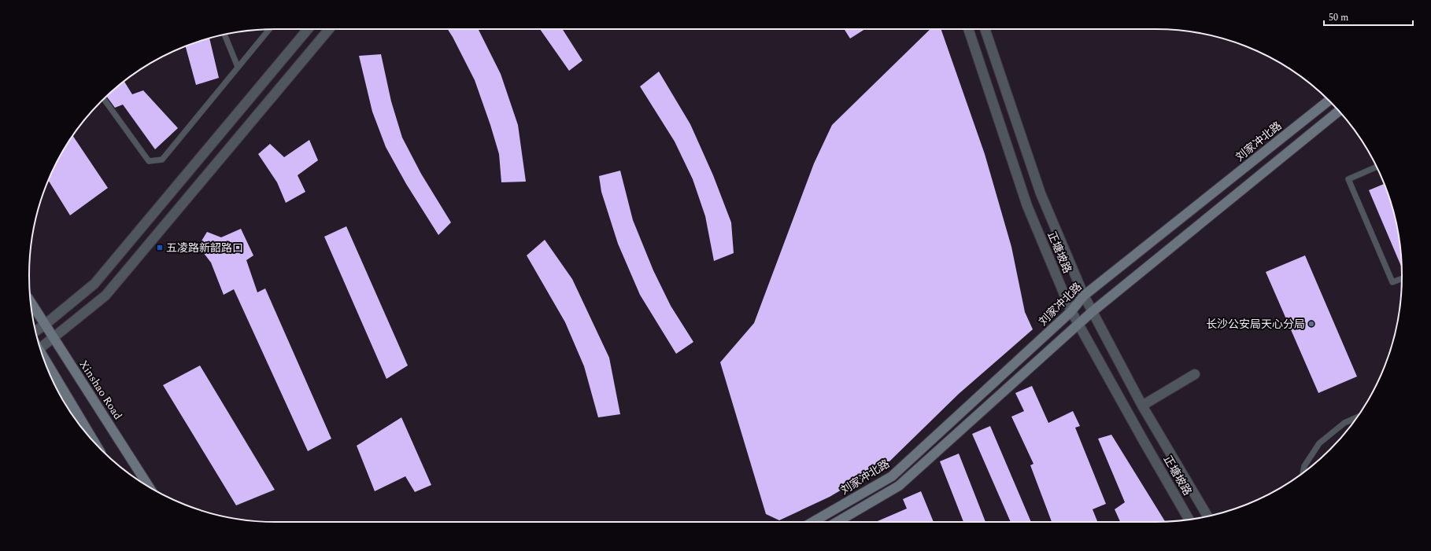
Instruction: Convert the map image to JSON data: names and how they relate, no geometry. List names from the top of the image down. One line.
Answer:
{"streets":{"main road":["刘家冲北路","Xinshao Road"],"street":["正塘坡路"]},"crossings":[["刘家冲北路","正塘坡路"]],"places":{"transit":["五凌路新韶路口"],"other":["长沙公安局天心分局"]},"scale_bar":"50 m"}
